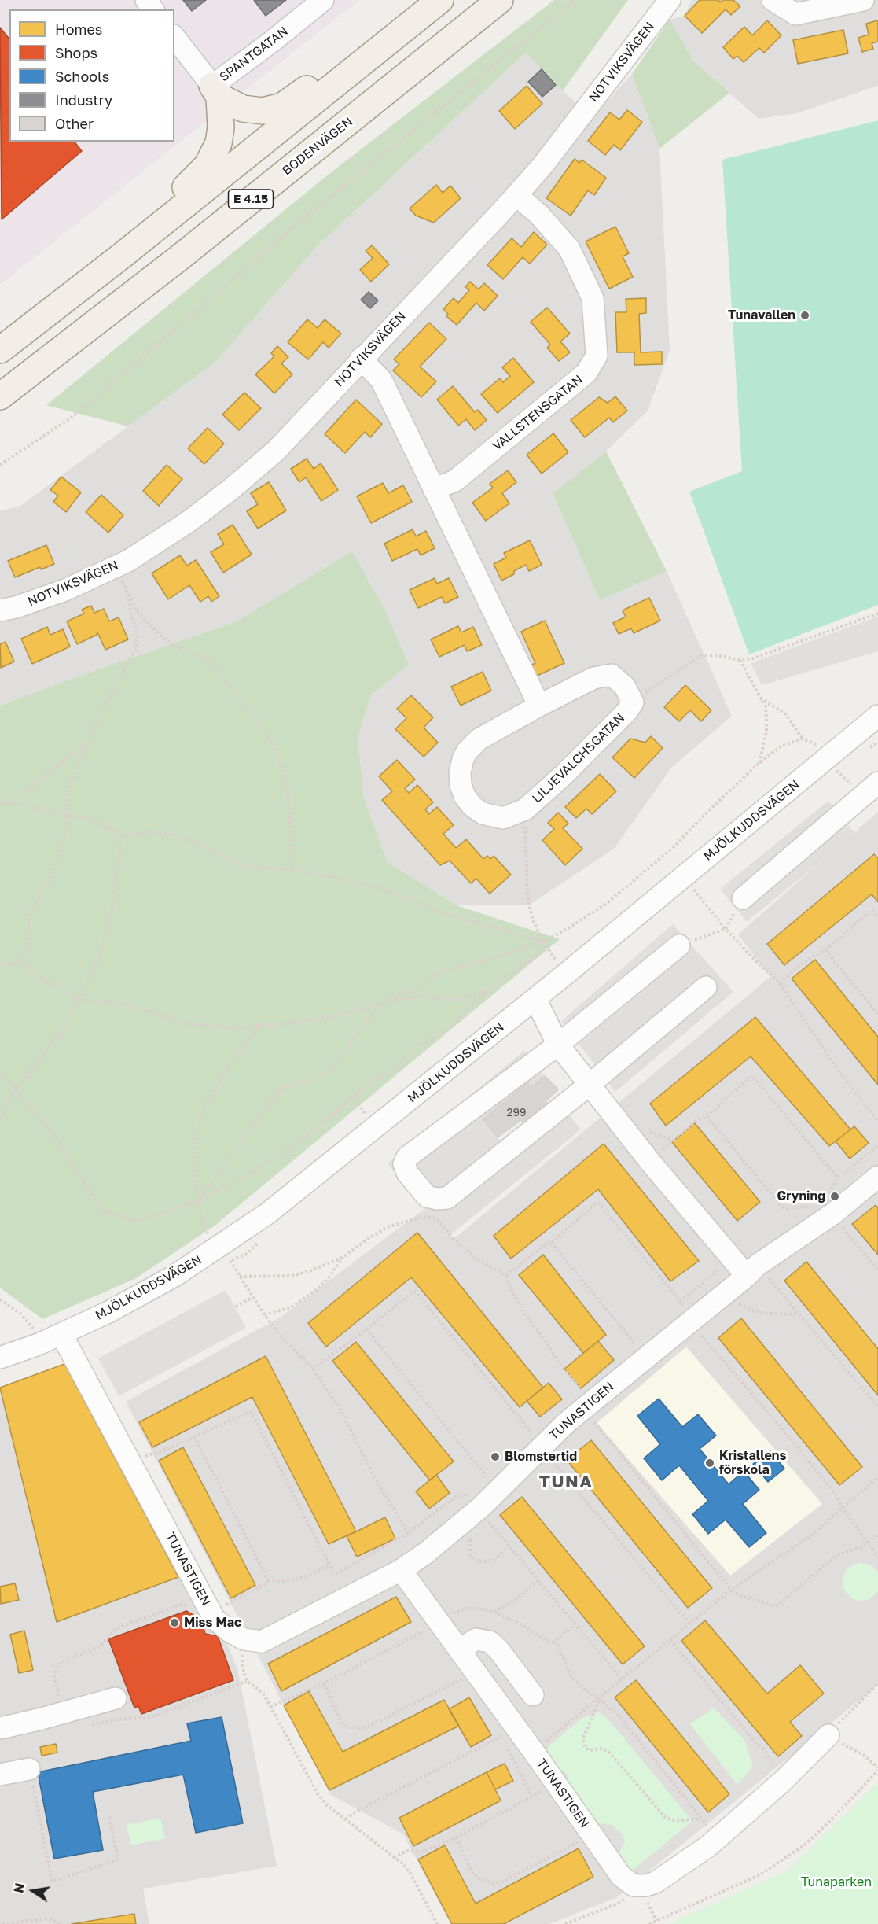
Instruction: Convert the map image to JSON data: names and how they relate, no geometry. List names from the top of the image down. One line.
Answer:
{"streets":{"main road":["BODENVÄGEN","E 4.15"],"street":["SPANTGATAN","NOTVIKSVÄGEN","VALLSTENSGATAN","LILJEVALCHSGATAN","MJÖLKUDDSVÄGEN","TUNASTIGEN"]},"crossings":[["NOTVIKSVÄGEN","VALLSTENSGATAN"],["MJÖLKUDDSVÄGEN","TUNASTIGEN"]],"districts":["TUNA"],"parks":["Tunaparken"],"places":["Tunavallen","Gryning","Blomstertid","Kristallens förskola","Miss Mac"],"house_numbers":["299"],"legend":["Homes","Shops","Schools","Industry","Other"],"north":"left"}
